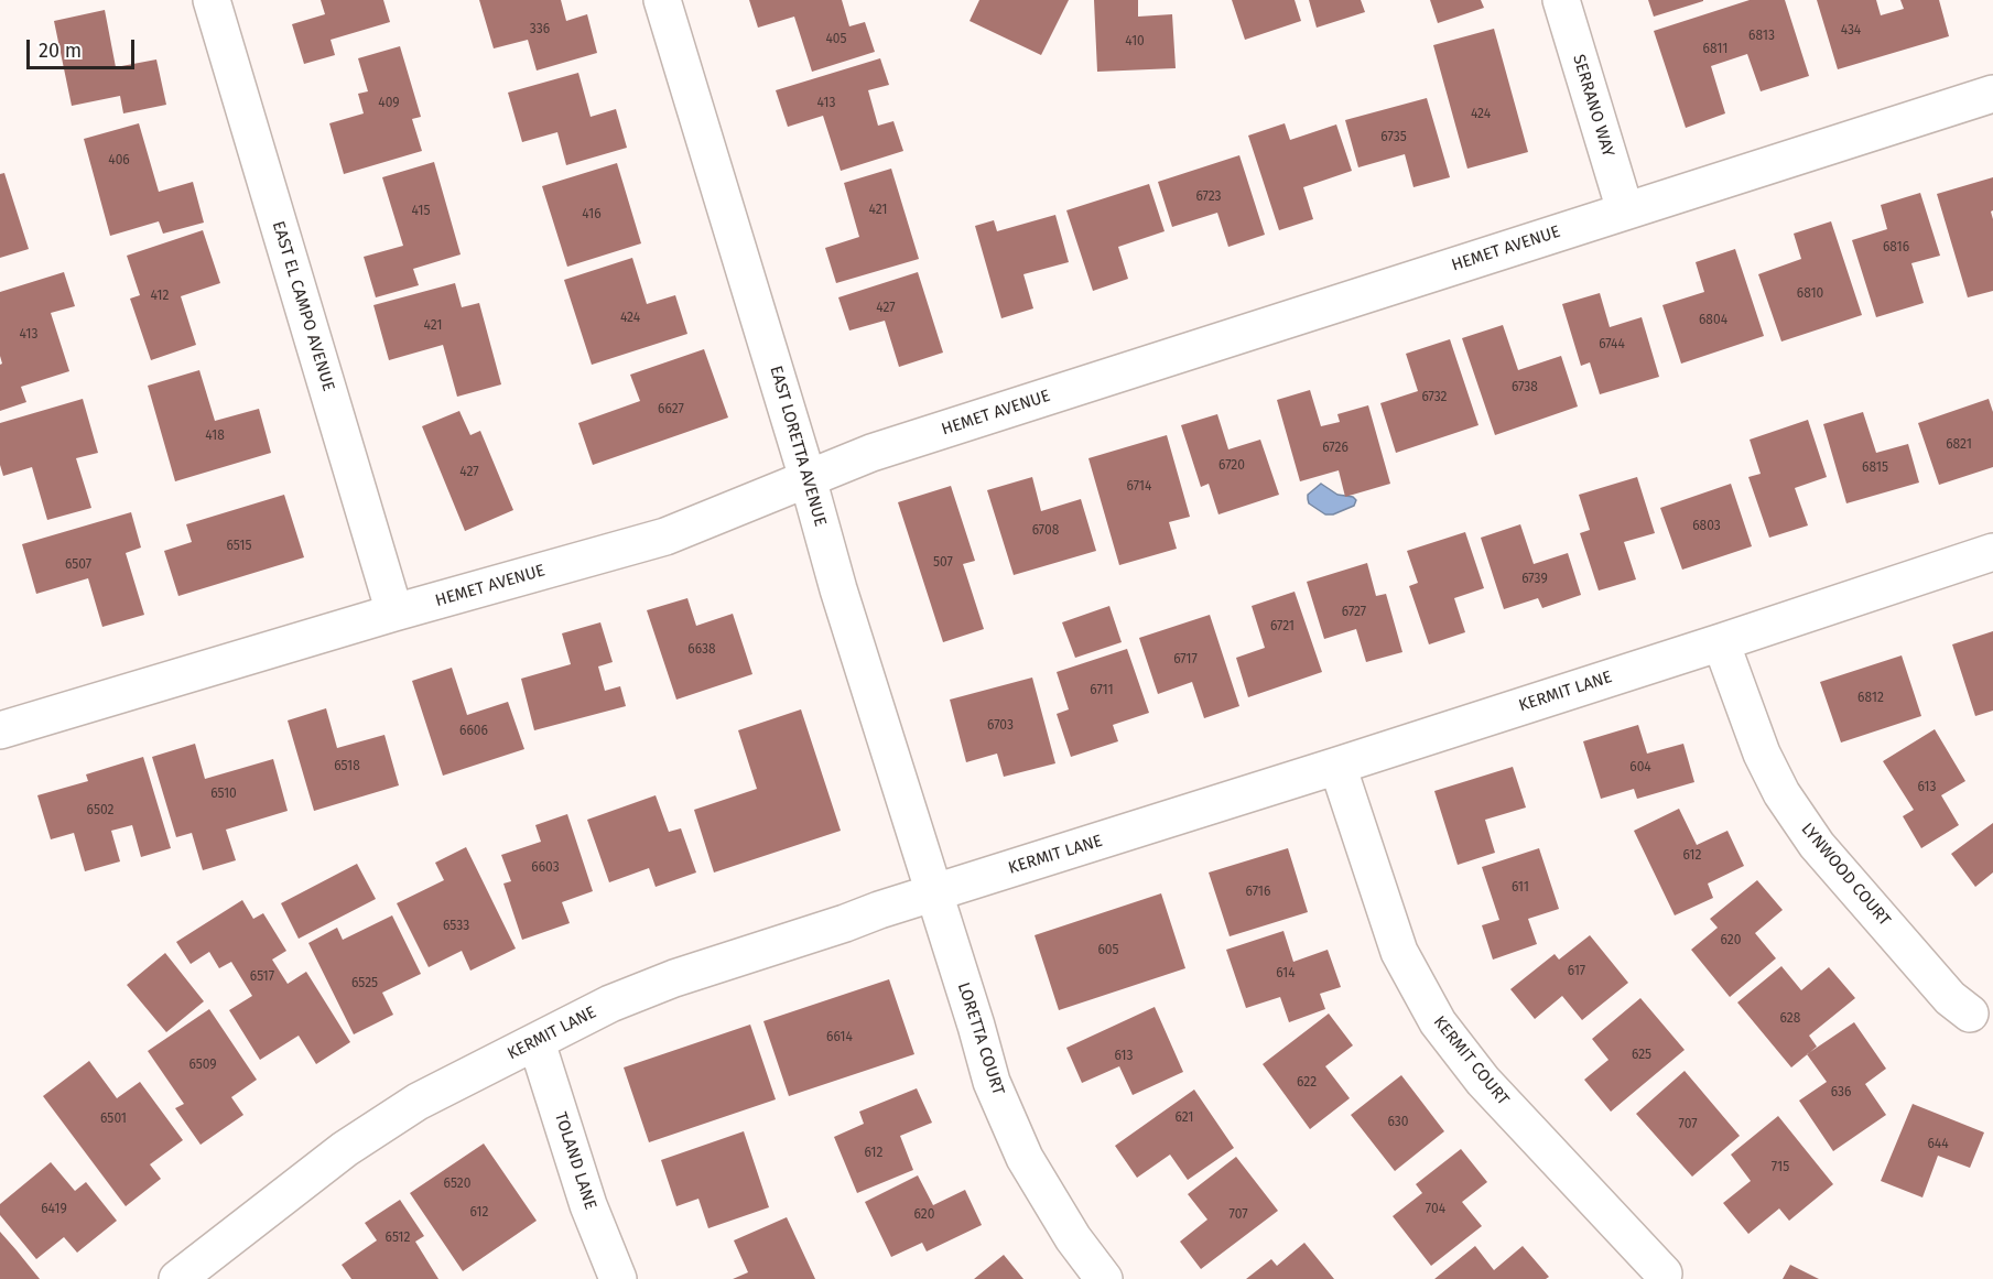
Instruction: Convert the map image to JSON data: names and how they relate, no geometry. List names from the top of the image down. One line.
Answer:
{"streets":{"street":["SERRANO WAY","HEMET AVENUE","EAST EL CAMPO AVENUE","EAST LORETTA AVENUE","KERMIT LANE","LYNWOOD COURT","LORETTA COURT","KERMIT COURT","TOLAND LANE"]},"crossings":[["SERRANO WAY","HEMET AVENUE"],["HEMET AVENUE","EAST EL CAMPO AVENUE"],["HEMET AVENUE","EAST LORETTA AVENUE"],["EAST LORETTA AVENUE","KERMIT LANE"],["EAST LORETTA AVENUE","LORETTA COURT"],["KERMIT LANE","LYNWOOD COURT"],["KERMIT LANE","LORETTA COURT"],["KERMIT LANE","KERMIT COURT"],["KERMIT LANE","TOLAND LANE"]],"house_numbers":["336","434","6813","405","410","6811","409","413","424","6735","406","6723","421","415","416","6816","6810","412","427","424","6804","421","413","6744","6738","6732","6627","418","6821","6726","6720","6815","427","6714","6803","6708","6515","507","6507","6739","6727","6721","6638","6717","6711","6812","6703","6606","6518","604","613","6510","6502","612","6603","611","6716","6533","620","605","617","614","6517","6525","628","6614","625","613","6509","622","636","621","6501","630","707","644","612","715","6520","6419","704","612","620","707","6512"],"scale_bar":"20 m"}
